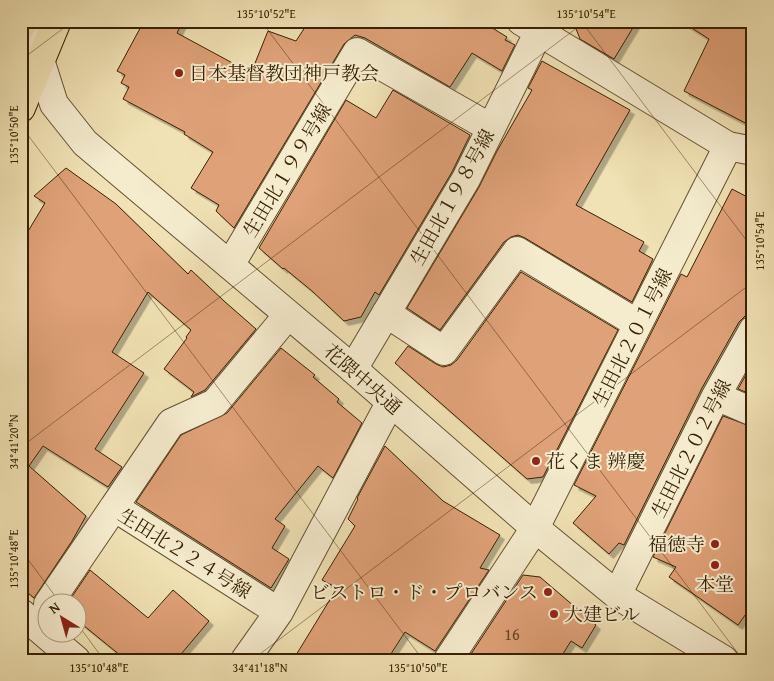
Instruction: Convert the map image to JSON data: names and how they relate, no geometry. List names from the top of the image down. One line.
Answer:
{"streets":{"street":["生田北１９９号線","生田北１９８号線","生田北２０１号線","花隈中央通","生田北２０２号線","生田北２２４号線"]},"crossings":[["生田北１９９号線","生田北１９８号線"],["生田北１９９号線","花隈中央通"],["生田北１９８号線","花隈中央通"],["生田北２０１号線","花隈中央通"],["花隈中央通","生田北２０２号線"]],"places":["日本基督教団神戸教会","花くま 辨慶","福徳寺","本堂","ビストロ・ド・プロバンス","大建ビル"],"house_numbers":["16"],"north":"top left","coordinates":["135°10'52\"E","135°10'54\"E","135°10'50\"E","34°41'20\"N","135°10'48\"E","34°41'18\"N"]}
